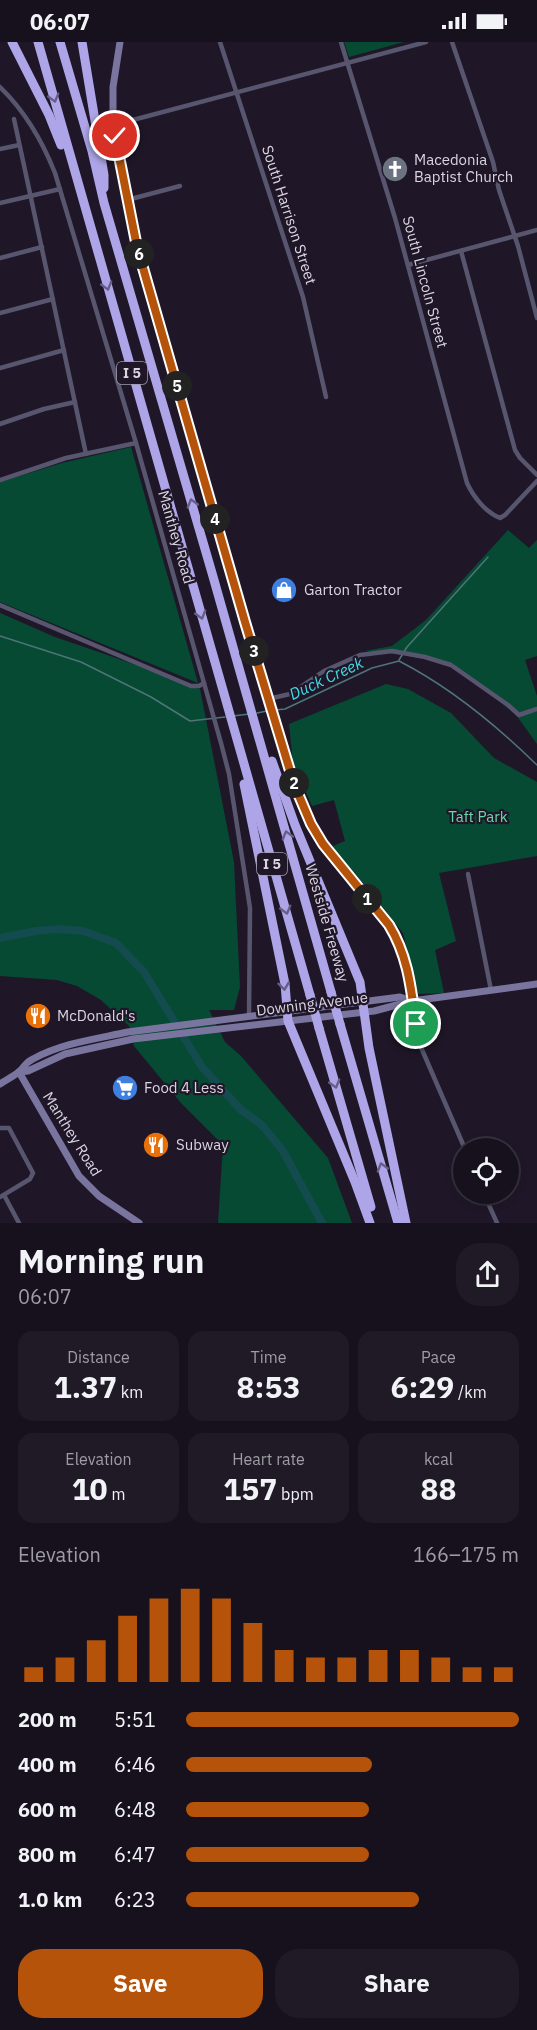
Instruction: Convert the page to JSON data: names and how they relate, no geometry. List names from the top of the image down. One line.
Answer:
{"streets":{"highway":["I 5","Westside Freeway"],"street":["South Harrison Street","South Lincoln Street","Manthey Road","Downing Avenue"]},"crossings":[["Manthey Road","Downing Avenue"]],"water":["Duck Creek"],"parks":["Taft Park"],"places":{"church":["Macedonia Baptist Church"],"shop":["Garton Tractor"],"restaurant":["McDonald's","Subway"],"supermarket":["Food 4 Less"]},"page":{"status":"06:07","pins":["6","5","4","3","2","1"],"heading":["Morning run","06:07"],"stats":[["Distance","1.37 km"],["Time","8:53"],["Pace","6:29 /km"],["Elevation","10 m"],["Heart rate","157 bpm"],["kcal","88"]],"chart":["Elevation","166–175 m"],"list":[{"name":"200 m","note":"5:51"},{"name":"400 m","note":"6:46"},{"name":"600 m","note":"6:48"},{"name":"800 m","note":"6:47"},{"name":"1.0 km","note":"6:23"}],"buttons":["Save","Share"]}}
